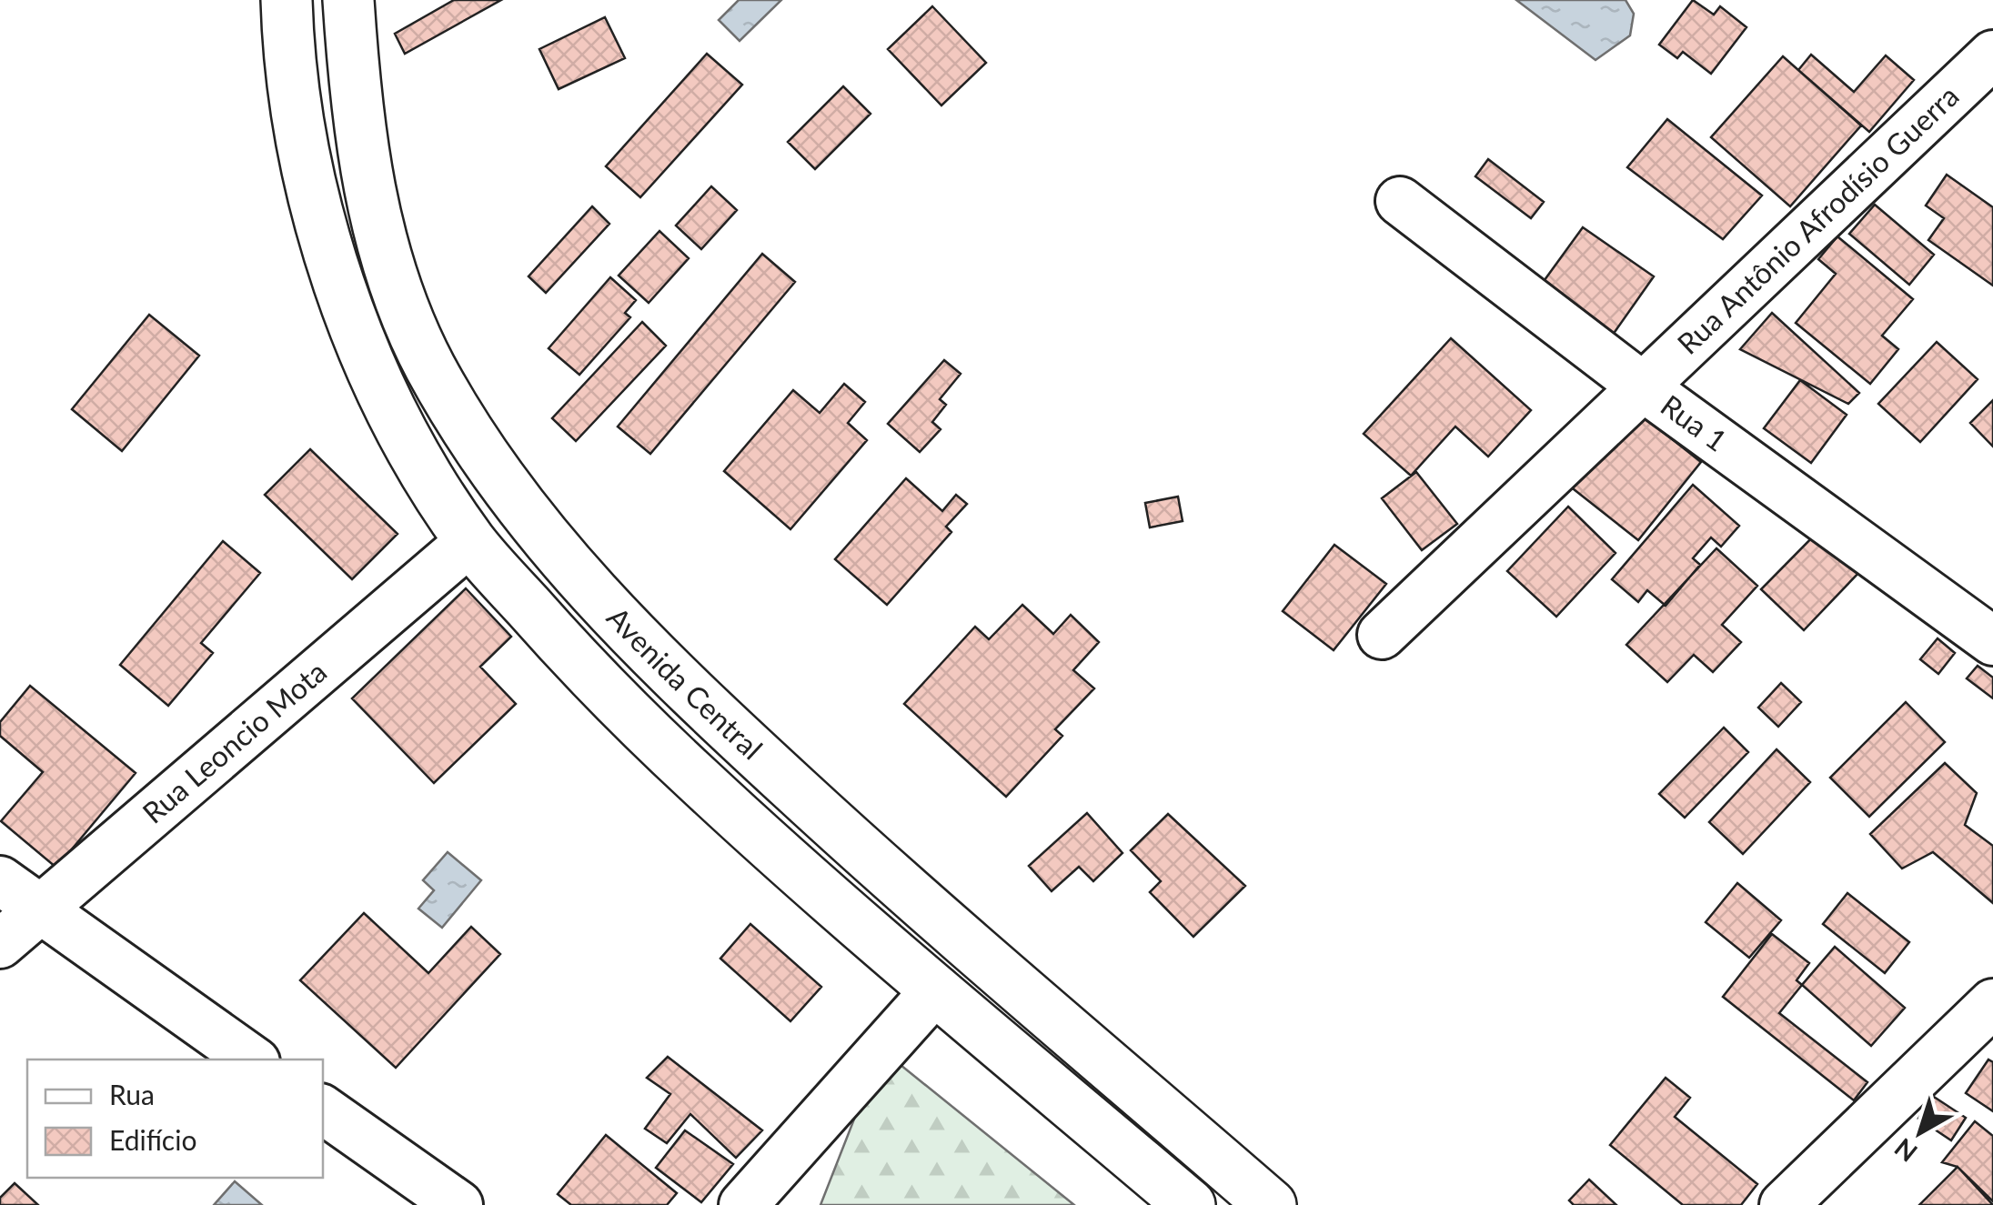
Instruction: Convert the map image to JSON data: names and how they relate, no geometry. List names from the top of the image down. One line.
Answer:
{"streets":{"main road":["Avenida Central"],"street":["Rua Antônio Afrodísio Guerra","Rua 1","Rua Leoncio Mota"]},"crossings":[["Rua Antônio Afrodísio Guerra","Rua 1"],["Avenida Central","Rua Leoncio Mota"]],"legend":["Rua","Edifício"],"north":"bottom left"}
